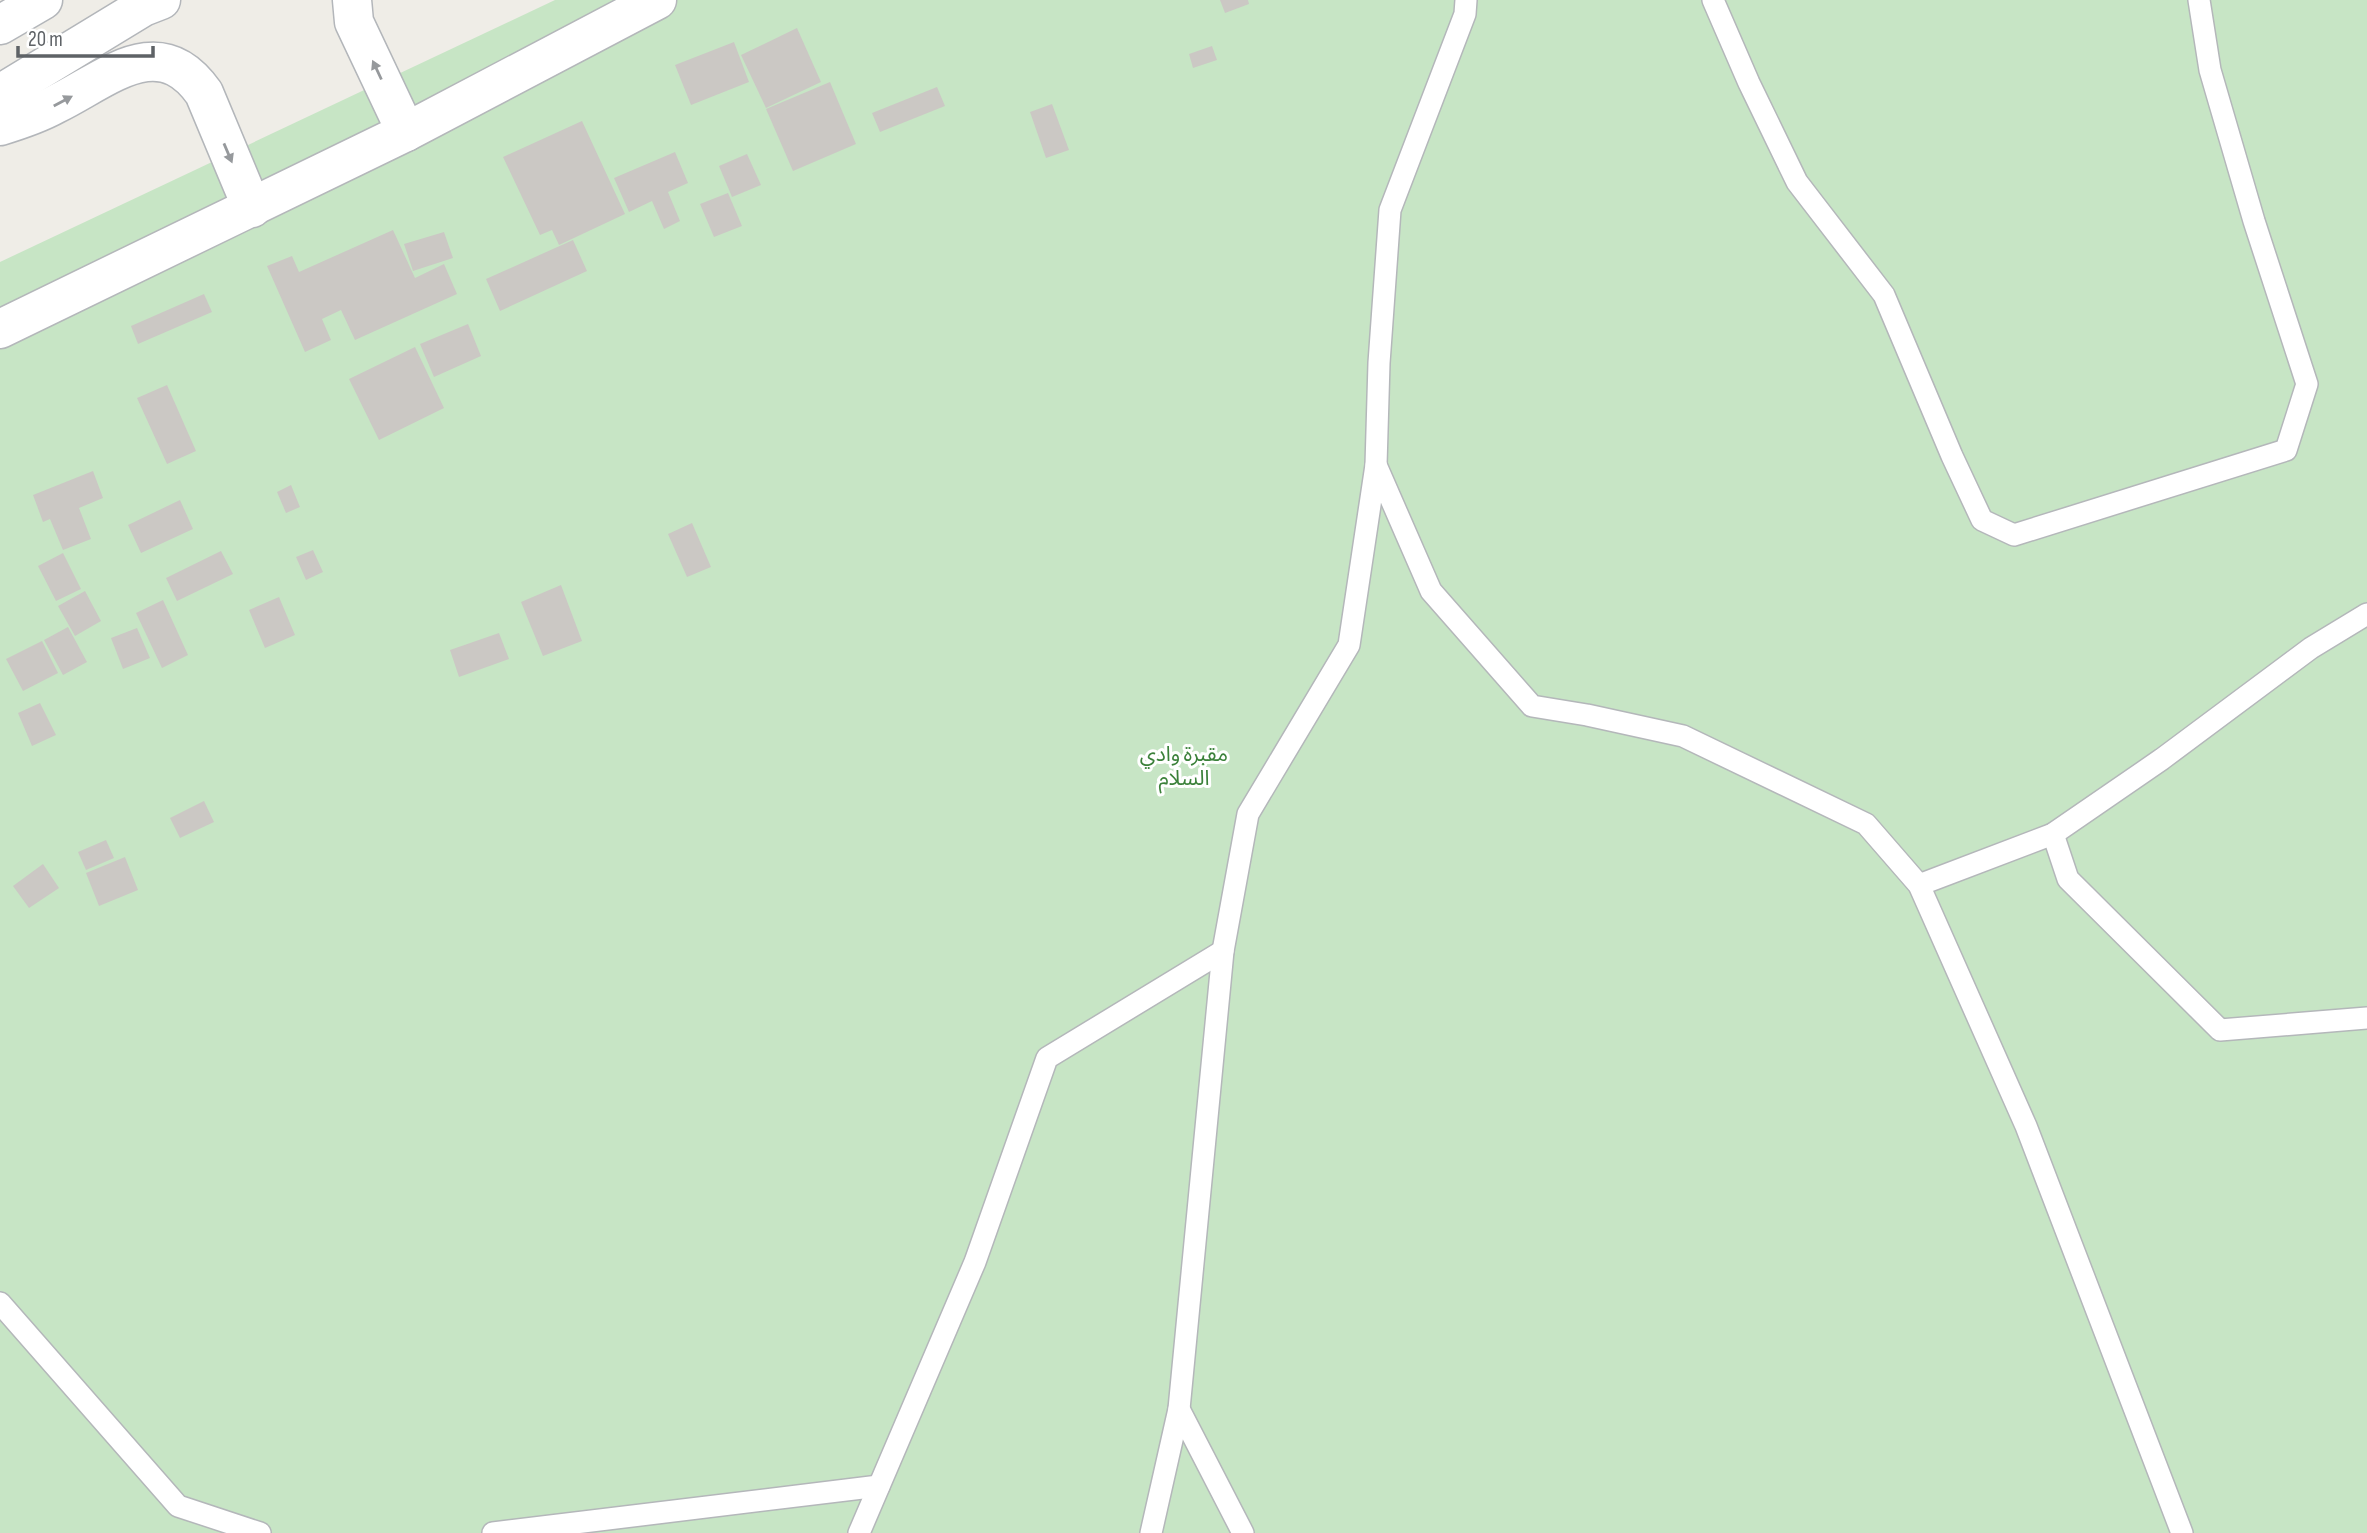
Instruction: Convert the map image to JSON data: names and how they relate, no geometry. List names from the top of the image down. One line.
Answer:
{"parks":["مقبرة وادي السلام"],"scale_bar":"20 m"}
